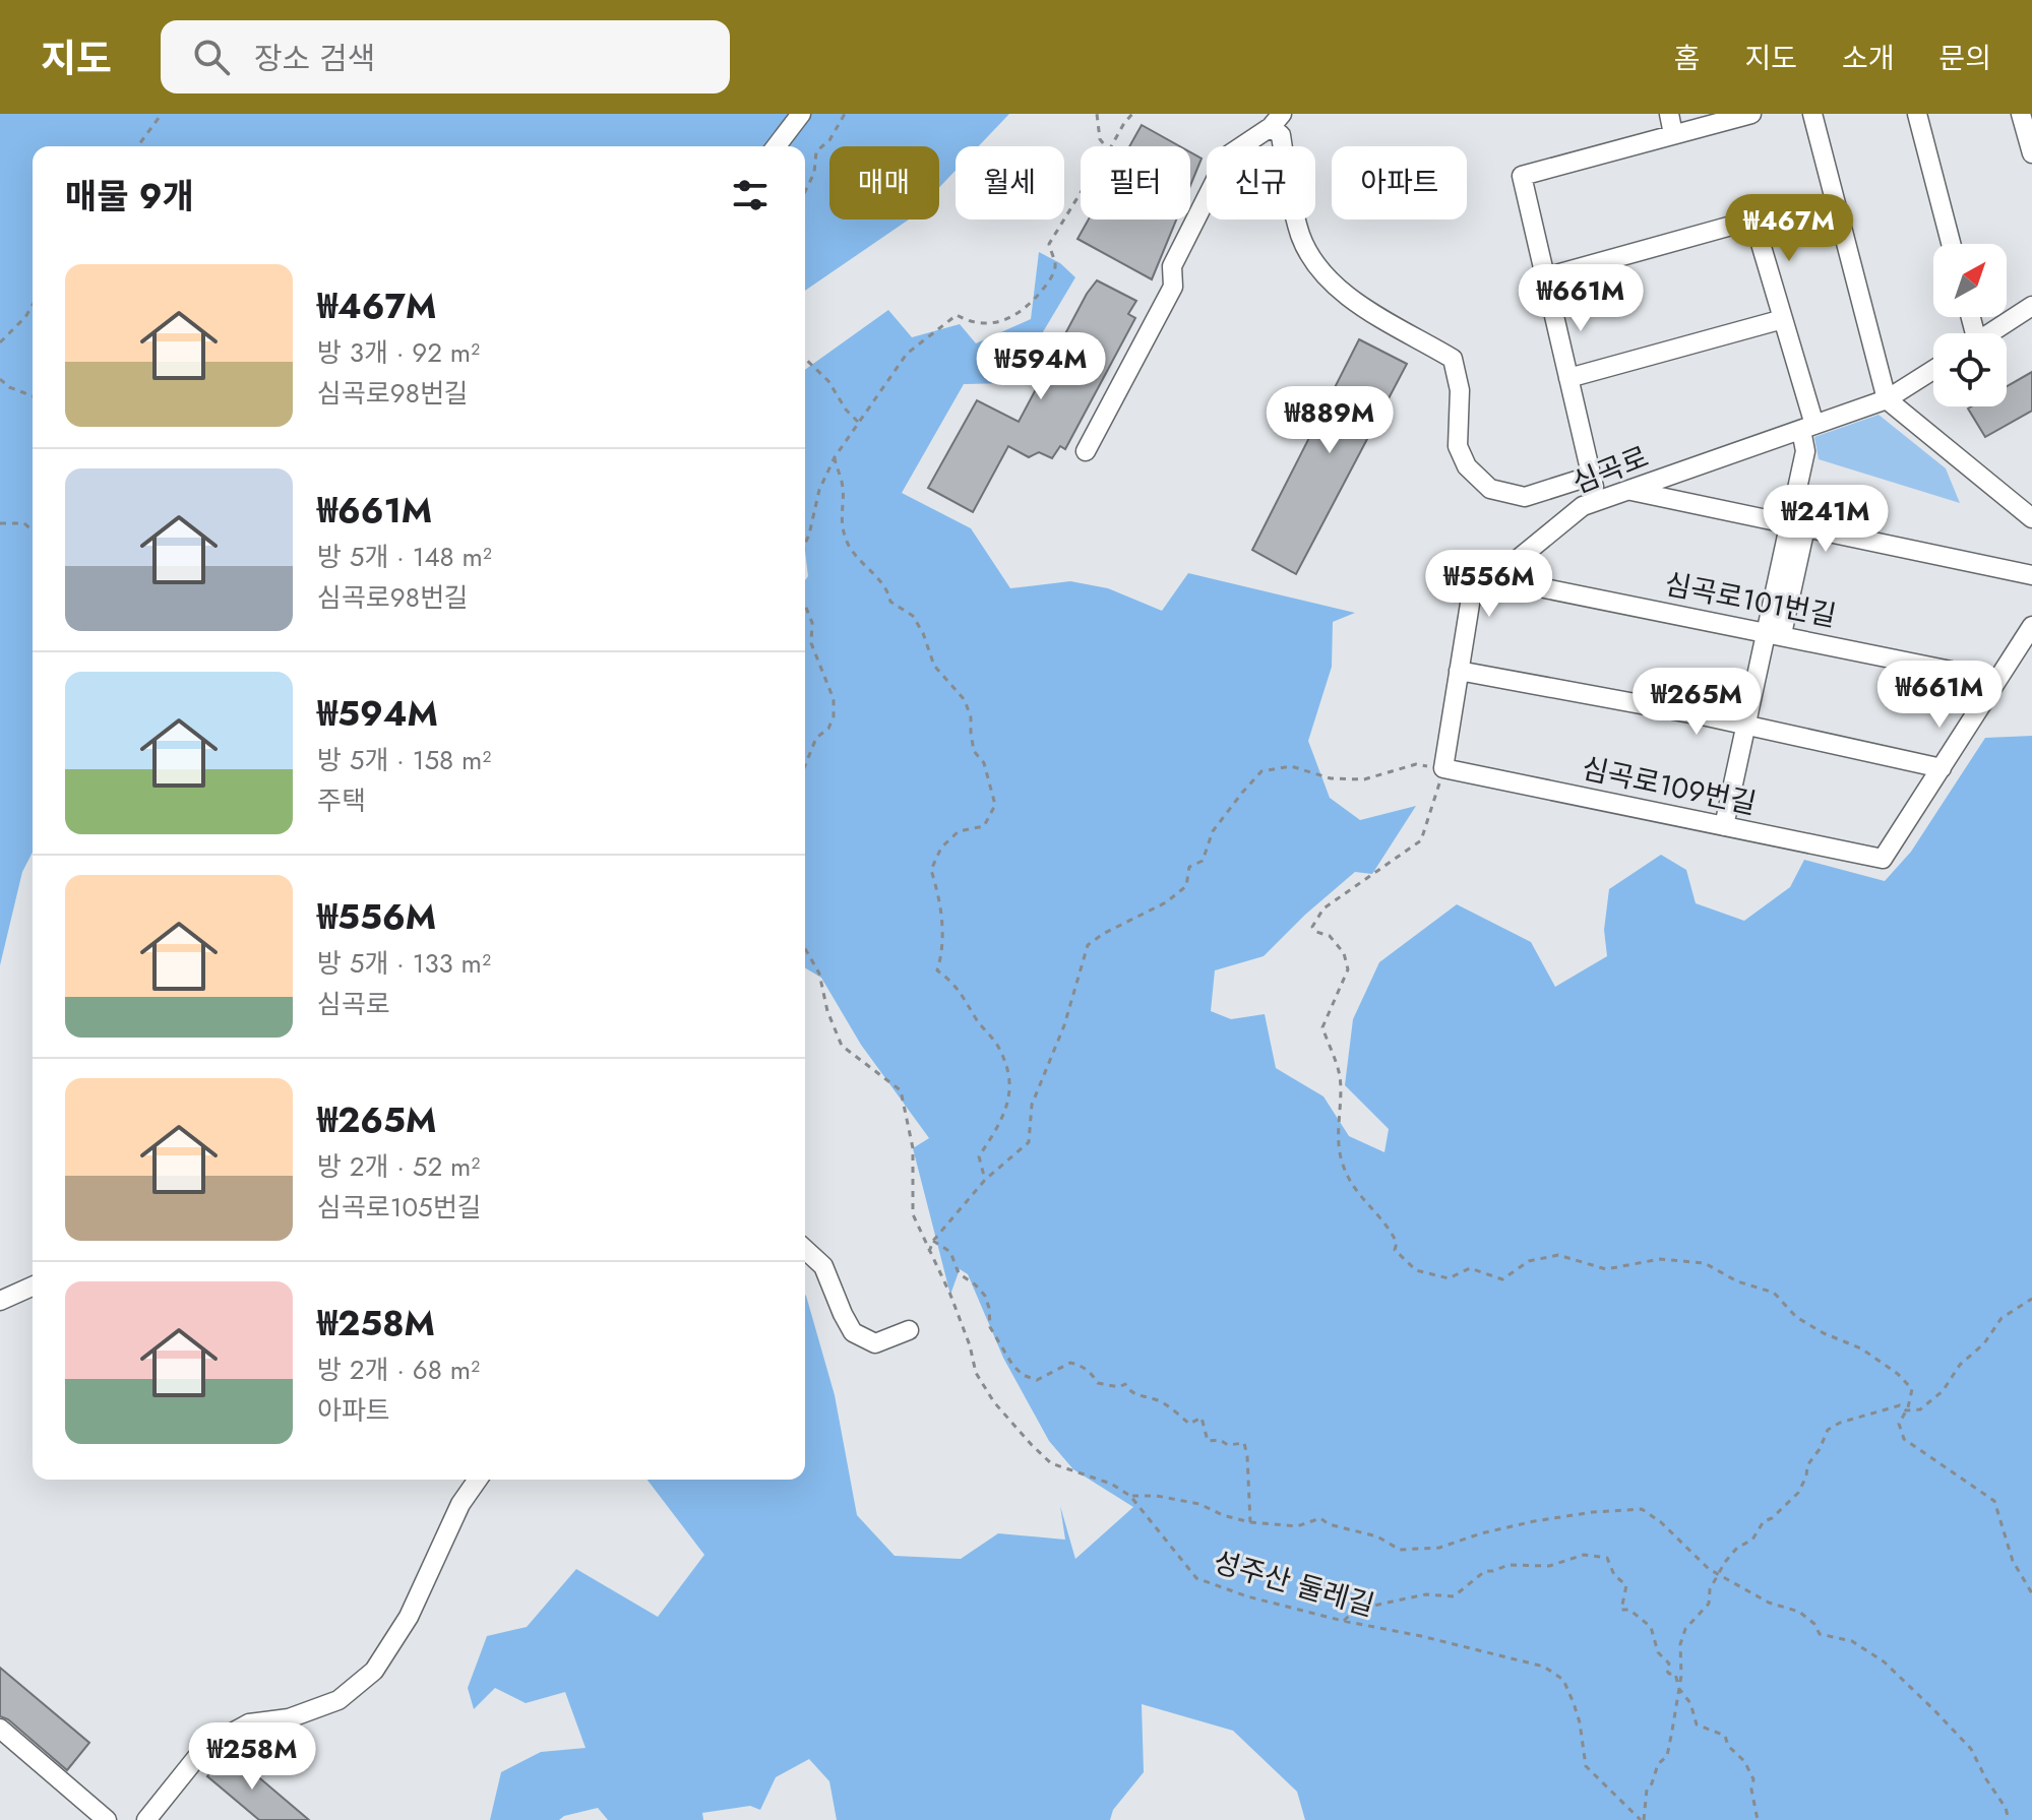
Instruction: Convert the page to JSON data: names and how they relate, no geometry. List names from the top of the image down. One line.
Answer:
{"streets":{"street":["심곡로","심곡로101번길","심곡로109번길"],"path":["성주산 둘레길"]},"crossings":[["심곡로","심곡로101번길"],["심곡로","심곡로109번길"]],"north":"top right","page":{"header":"지도","search":"장소 검색","nav":["홈","지도","소개","문의"],"chip":["매매","월세","필터","신규","아파트"],"heading":"매물 9개","price":["₩467M","₩661M","₩594M","₩889M","₩241M","₩556M","₩661M","₩265M","₩258M"],"list":[{"name":"₩467M","note":"방 3개 · 92 m² · 심곡로98번길"},{"name":"₩661M","note":"방 5개 · 148 m² · 심곡로98번길"},{"name":"₩594M","note":"방 5개 · 158 m² · 주택"},{"name":"₩556M","note":"방 5개 · 133 m² · 심곡로"},{"name":"₩265M","note":"방 2개 · 52 m² · 심곡로105번길"},{"name":"₩258M","note":"방 2개 · 68 m² · 아파트"}]}}
